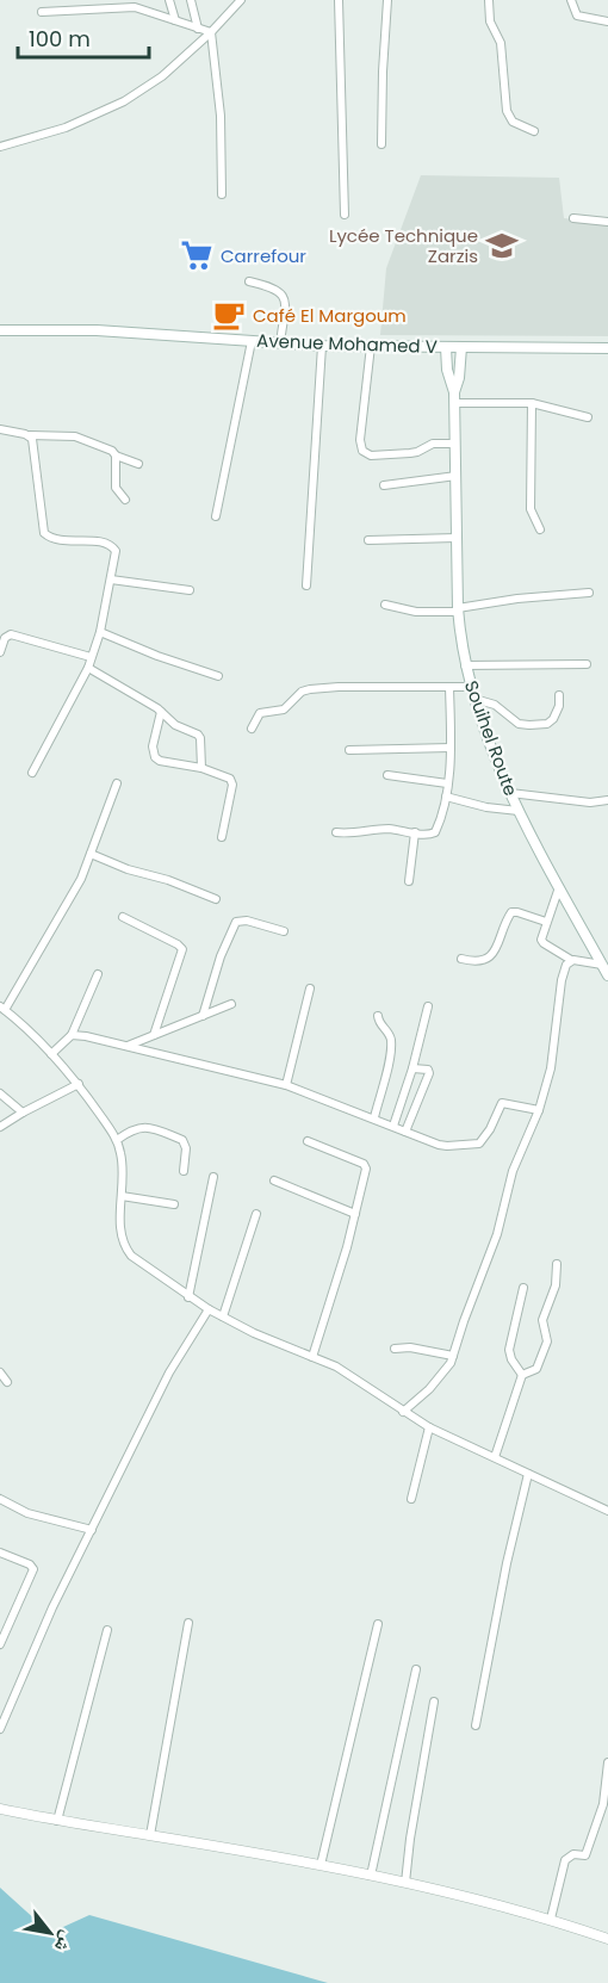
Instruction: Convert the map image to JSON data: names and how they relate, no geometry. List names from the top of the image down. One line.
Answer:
{"streets":{"main road":["Avenue Mohamed V","Souihel Route"]},"places":{"school or university":["Lycée Technique Zarzis"],"supermarket":["Carrefour"],"cafe":["Café El Margoum"]},"scale_bar":"100 m","north":"bottom right"}
